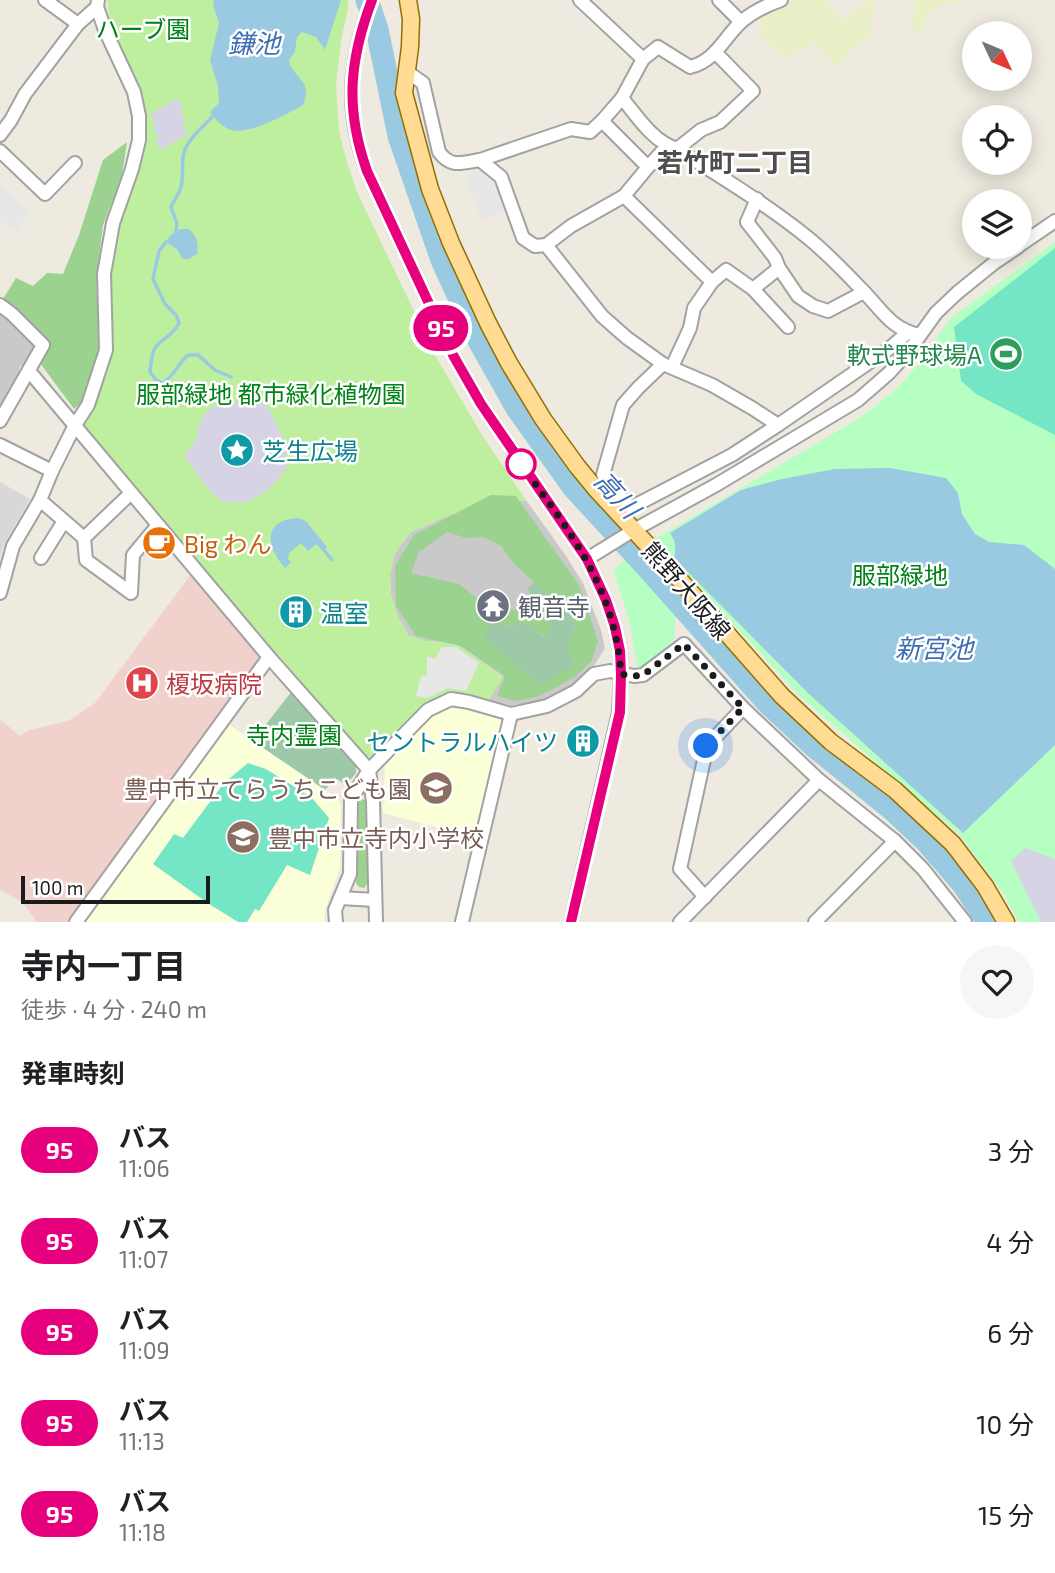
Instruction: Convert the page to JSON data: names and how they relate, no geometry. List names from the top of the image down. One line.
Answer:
{"streets":{"main road":["熊野大阪線"]},"districts":["若竹町二丁目"],"water":["鎌池","高川","新宮池"],"parks":["ハーブ園","服部緑地 都市緑化植物園","服部緑地","寺内霊園"],"places":{"sports":["軟式野球場A"],"place":["芝生広場"],"cafe":["Big わん"],"temple":["観音寺"],"building":["温室","セントラルハイツ"],"hospital":["榎坂病院"],"school or university":["豊中市立てらうちこども園","豊中市立寺内小学校"]},"lines":["bus line 95"],"scale_bar":"100 m","north":"bottom right","page":{"on_map":"95","scale":"100 m","heading":[["寺内一丁目","徒歩 · 4 分 · 240 m"],"発車時刻"],"list":[{"mark":"95","name":"バス","note":"11:06","value":"3 分"},{"mark":"95","name":"バス","note":"11:07","value":"4 分"},{"mark":"95","name":"バス","note":"11:09","value":"6 分"},{"mark":"95","name":"バス","note":"11:13","value":"10 分"},{"mark":"95","name":"バス","note":"11:18","value":"15 分"}]}}
